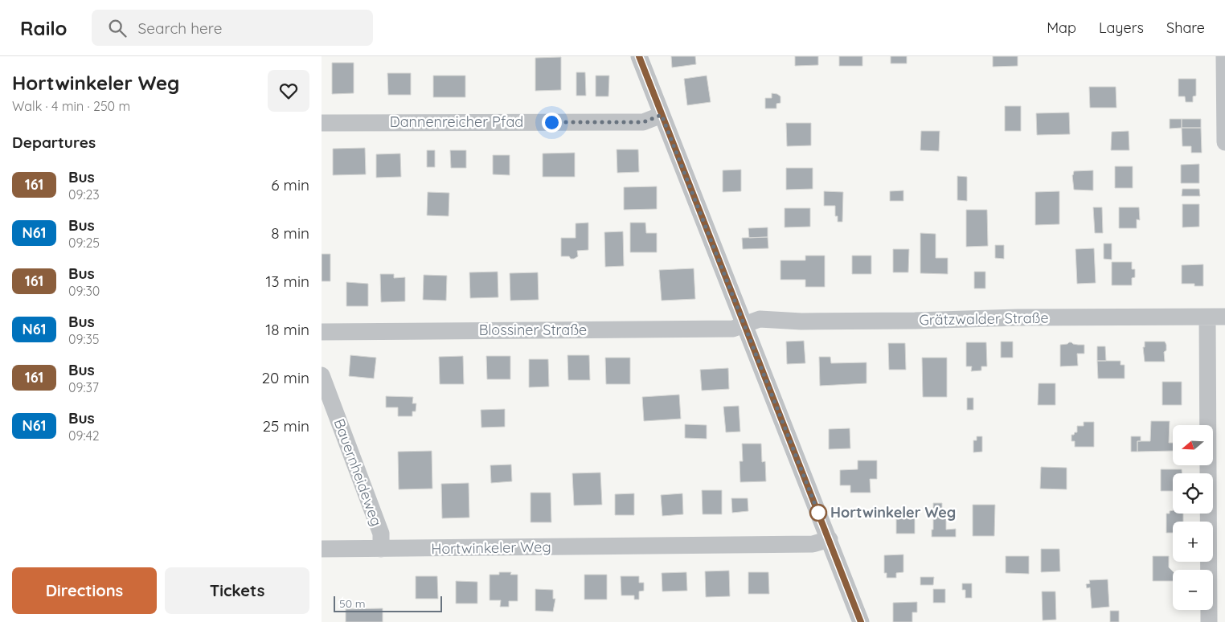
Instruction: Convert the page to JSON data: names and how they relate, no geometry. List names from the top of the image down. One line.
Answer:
{"streets":{"street":["Dannenreicher Pfad","Grätzwalder Straße","Blossiner Straße","Bauernheideweg","Hortwinkeler Weg"]},"crossings":[["Grätzwalder Straße","Blossiner Straße"],["Bauernheideweg","Hortwinkeler Weg"]],"places":["Hortwinkeler Weg"],"lines":["bus line 161"],"scale_bar":"50 m","north":"left","page":{"header":"Railo","search":"Search here","nav":["Map","Layers","Share"],"heading":[["Hortwinkeler Weg","Walk · 4 min · 250 m"],"Departures"],"list":[{"mark":"161","name":"Bus","note":"09:23","value":"6 min"},{"mark":"N61","name":"Bus","note":"09:25","value":"8 min"},{"mark":"161","name":"Bus","note":"09:30","value":"13 min"},{"mark":"N61","name":"Bus","note":"09:35","value":"18 min"},{"mark":"161","name":"Bus","note":"09:37","value":"20 min"},{"mark":"N61","name":"Bus","note":"09:42","value":"25 min"}],"map_buttons":["+","−"],"buttons":["Directions","Tickets"],"scale":"50 m"}}
